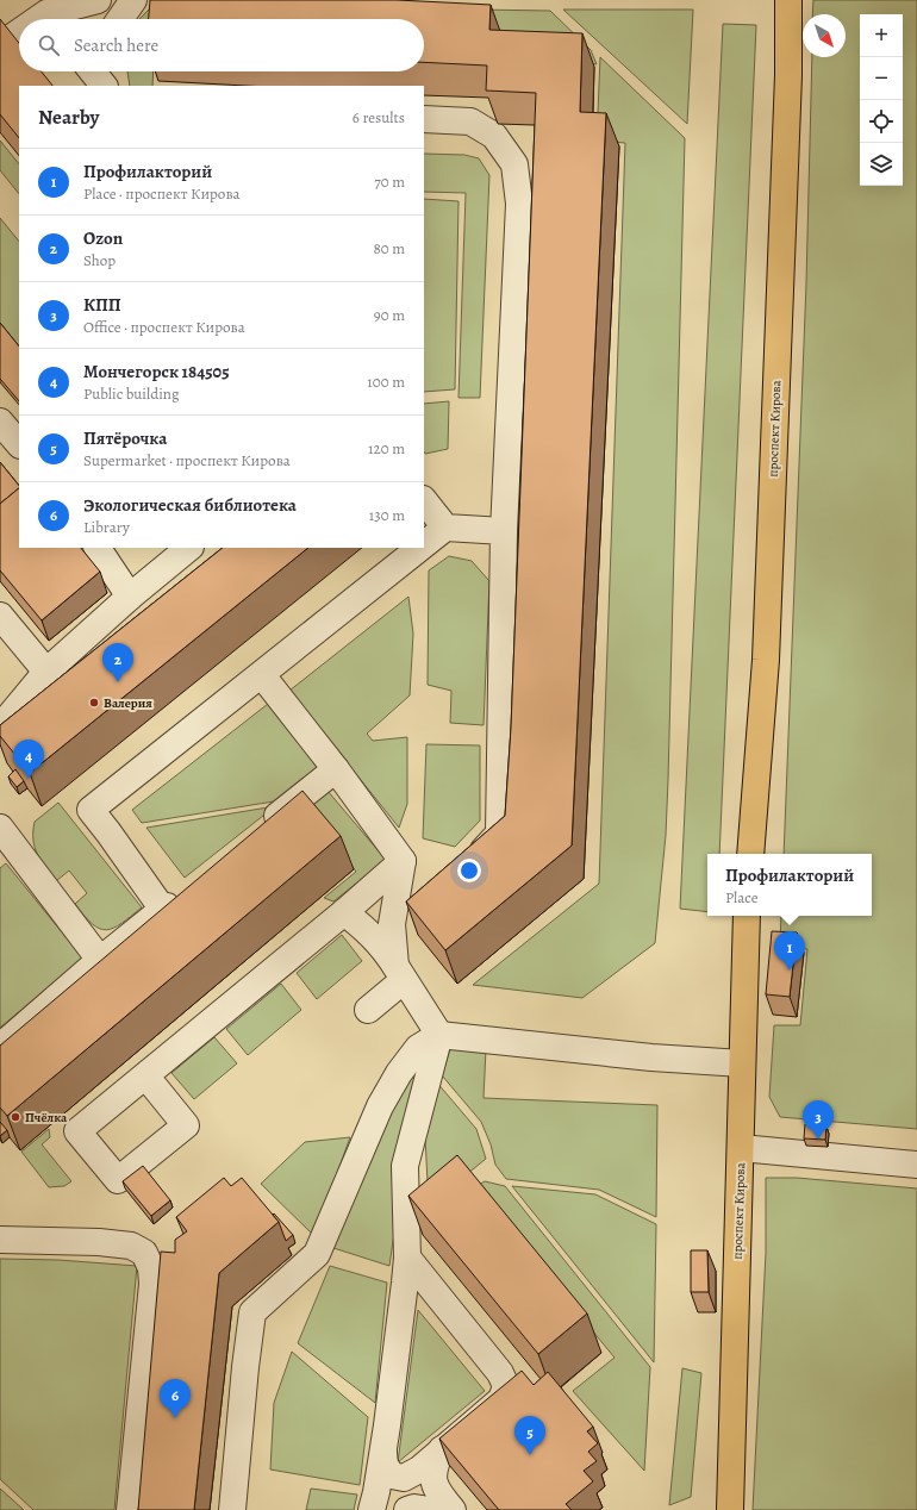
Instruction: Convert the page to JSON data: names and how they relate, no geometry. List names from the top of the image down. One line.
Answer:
{"streets":{"main road":["проспект Кирова"]},"places":["Валерия","Пчёлка"],"north":"bottom right","page":{"map_buttons":["+","−"],"search":"Search here","heading":["Nearby","6 results"],"list":[{"mark":"1","name":"Профилакторий","note":"Place · проспект Кирова","value":"70 m"},{"mark":"2","name":"Ozon","note":"Shop","value":"80 m"},{"mark":"3","name":"КПП","note":"Office · проспект Кирова","value":"90 m"},{"mark":"4","name":"Мончегорск 184505","note":"Public building","value":"100 m"},{"mark":"5","name":"Пятёрочка","note":"Supermarket · проспект Кирова","value":"120 m"},{"mark":"6","name":"Экологическая библиотека","note":"Library","value":"130 m"}],"pins":["2","4","1","3","6","5"],"popup":["Профилакторий","Place"]}}
